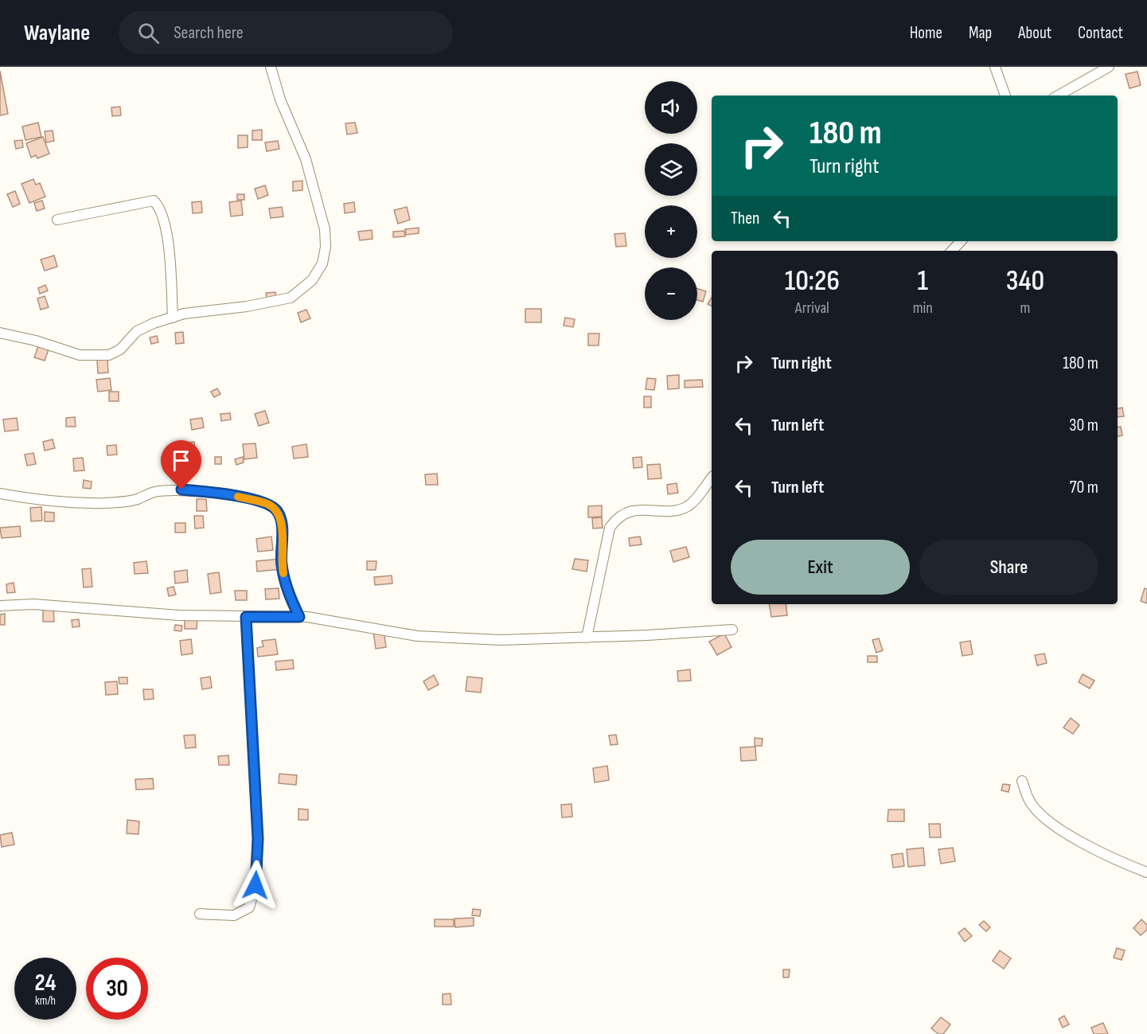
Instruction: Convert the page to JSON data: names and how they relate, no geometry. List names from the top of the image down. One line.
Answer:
{"page":{"header":"Waylane","search":"Search here","nav":["Home","Map","About","Contact"],"map_buttons":["+","−"],"turn":["180 m","Turn right"],"then":"Then","eta":["10:26","Arrival","1","min","340","m"],"list":[{"name":"Turn right","value":"180 m"},{"name":"Turn left","value":"30 m"},{"name":"Turn left","value":"70 m"}],"buttons":["Exit","Share"],"speed":"24 km/h","limit":"30"}}
